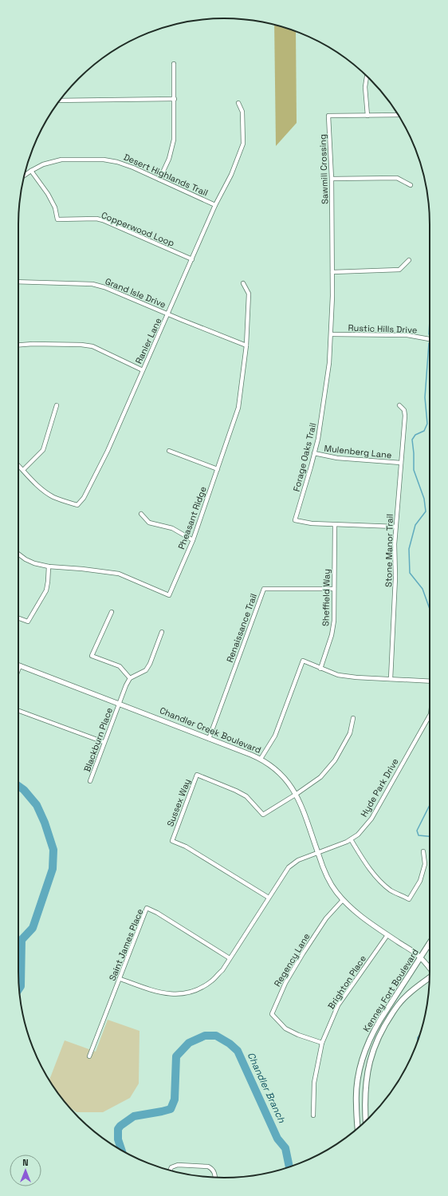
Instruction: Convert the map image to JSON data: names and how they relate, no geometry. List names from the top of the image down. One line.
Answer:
{"streets":{"main road":["Kenney Fort Boulevard"],"street":["Sawmill Crossing","Desert Highlands Trail","Copperwood Loop","Grand Isle Drive","Rustic Hills Drive","Ranier Lane","Mulenberg Lane","Forage Oaks Trail","Pheasant Ridge","Stone Manor Trail","Sheffield Way","Renaissance Trail","Chandler Creek Boulevard","Blackburn Place","Hyde Park Drive","Sussex Way","Saint James Place","Regency Lane","Brighton Place"]},"crossings":[["Sawmill Crossing","Forage Oaks Trail"],["Desert Highlands Trail","Copperwood Loop"],["Desert Highlands Trail","Ranier Lane"],["Copperwood Loop","Ranier Lane"],["Grand Isle Drive","Ranier Lane"],["Grand Isle Drive","Pheasant Ridge"],["Rustic Hills Drive","Forage Oaks Trail"],["Mulenberg Lane","Forage Oaks Trail"],["Mulenberg Lane","Stone Manor Trail"],["Forage Oaks Trail","Stone Manor Trail"],["Forage Oaks Trail","Sheffield Way"],["Stone Manor Trail","Hyde Park Drive"],["Sheffield Way","Renaissance Trail"],["Sheffield Way","Hyde Park Drive"],["Renaissance Trail","Chandler Creek Boulevard"],["Chandler Creek Boulevard","Blackburn Place"],["Chandler Creek Boulevard","Hyde Park Drive"],["Chandler Creek Boulevard","Sussex Way"],["Chandler Creek Boulevard","Regency Lane"],["Chandler Creek Boulevard","Brighton Place"],["Chandler Creek Boulevard","Kenney Fort Boulevard"],["Hyde Park Drive","Sussex Way"],["Hyde Park Drive","Saint James Place"],["Regency Lane","Brighton Place"]],"water":["Chandler Branch"],"north":"top"}
